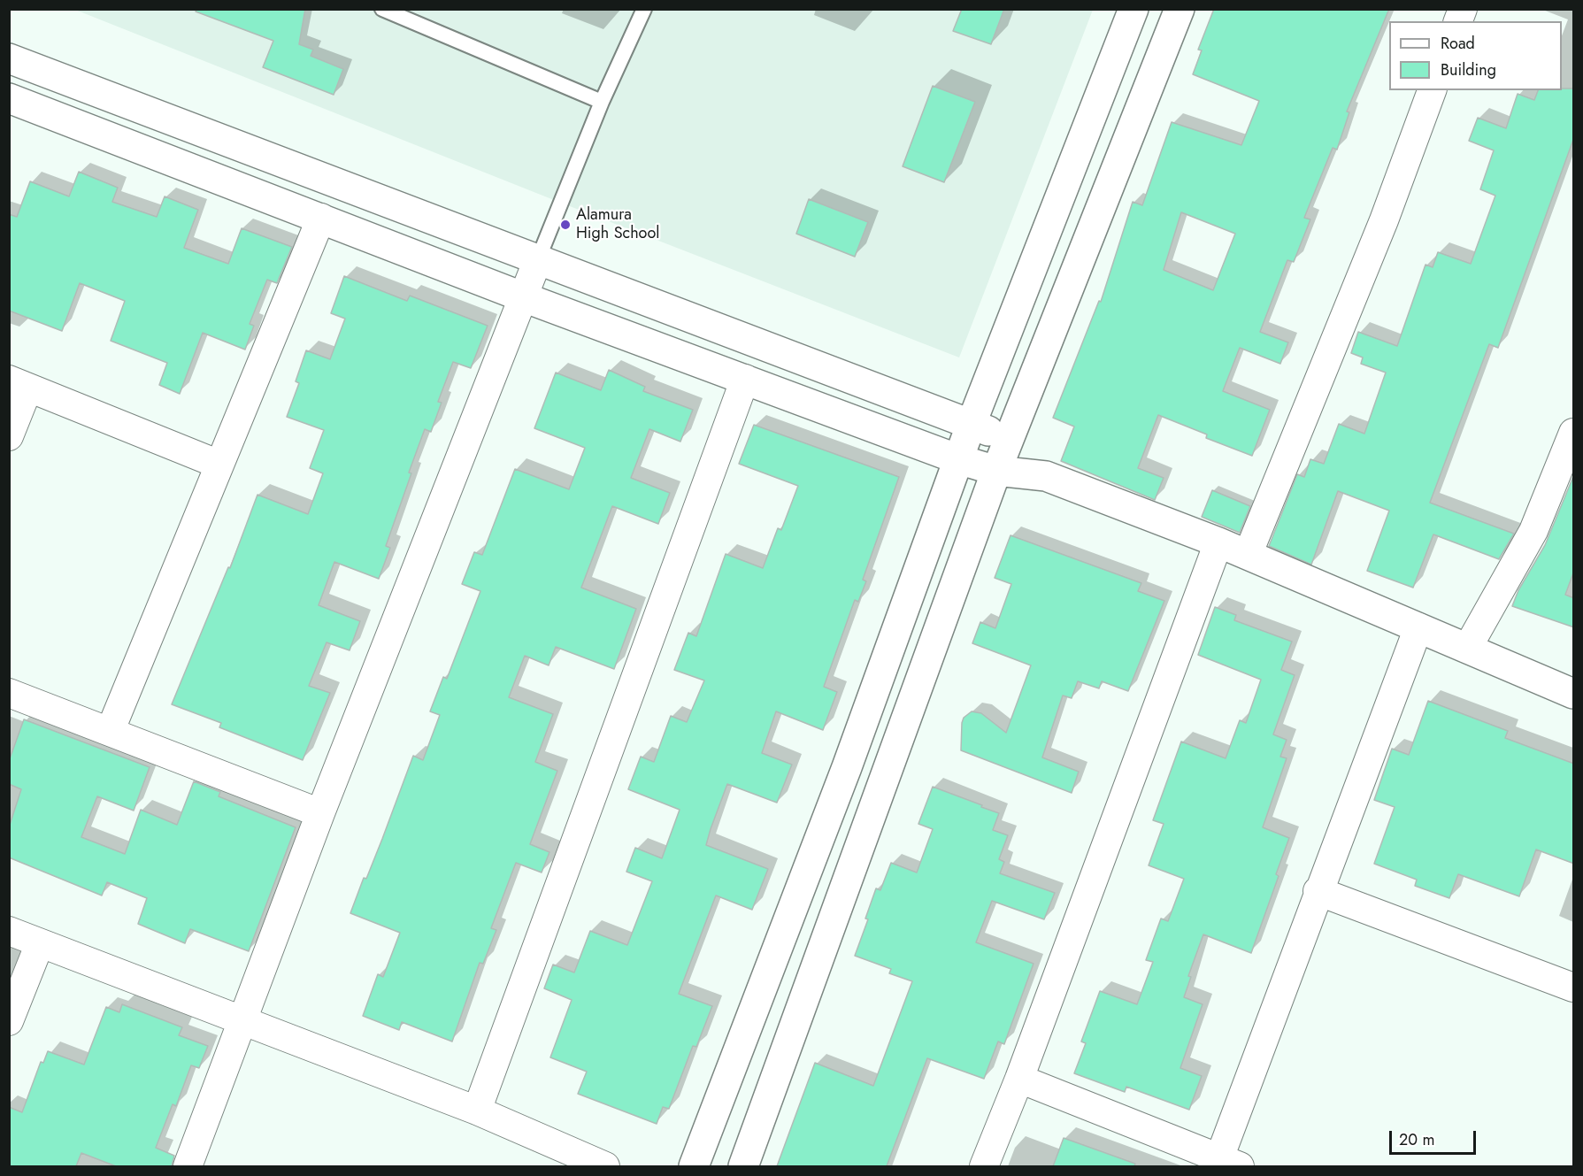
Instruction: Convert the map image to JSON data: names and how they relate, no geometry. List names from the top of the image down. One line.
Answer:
{"places":["Alamura High School"],"legend":["Road","Building"],"scale_bar":"20 m"}
